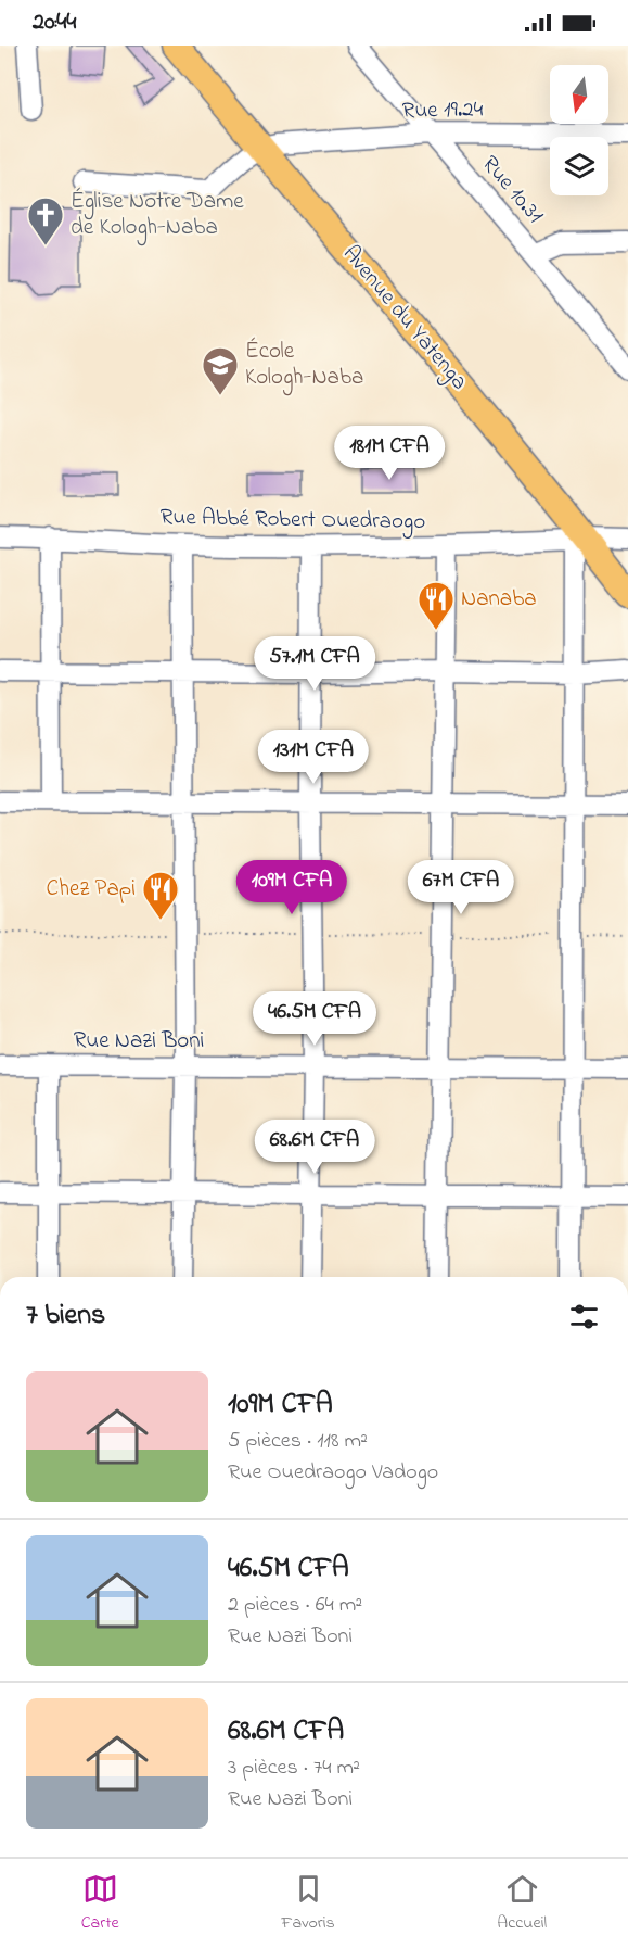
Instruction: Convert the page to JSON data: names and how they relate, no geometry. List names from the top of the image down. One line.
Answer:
{"streets":{"main road":["Avenue du Yatenga"],"street":["Rue 19.24","Rue 10.31","Rue Abbé Robert Ouedraogo","Rue Nazi Boni"]},"crossings":[["Rue 19.24","Rue 10.31"],["Rue 19.24","Avenue du Yatenga"],["Avenue du Yatenga","Rue Abbé Robert Ouedraogo"]],"places":{"church":["Église Notre Dame de Kologh-Naba"],"school or university":["École Kologh-Naba"],"restaurant":["Nanaba","Chez Papi"]},"north":"bottom","page":{"status":"20:44","price":["181M CFA","57.1M CFA","131M CFA","109M CFA","67M CFA","46.5M CFA","68.6M CFA"],"heading":"7 biens","list":[{"name":"109M CFA","note":"5 pièces · 118 m² · Rue Ouedraogo Vadogo"},{"name":"46.5M CFA","note":"2 pièces · 64 m² · Rue Nazi Boni"},{"name":"68.6M CFA","note":"3 pièces · 74 m² · Rue Nazi Boni"}],"tabs":["Carte","Favoris","Accueil"]}}
